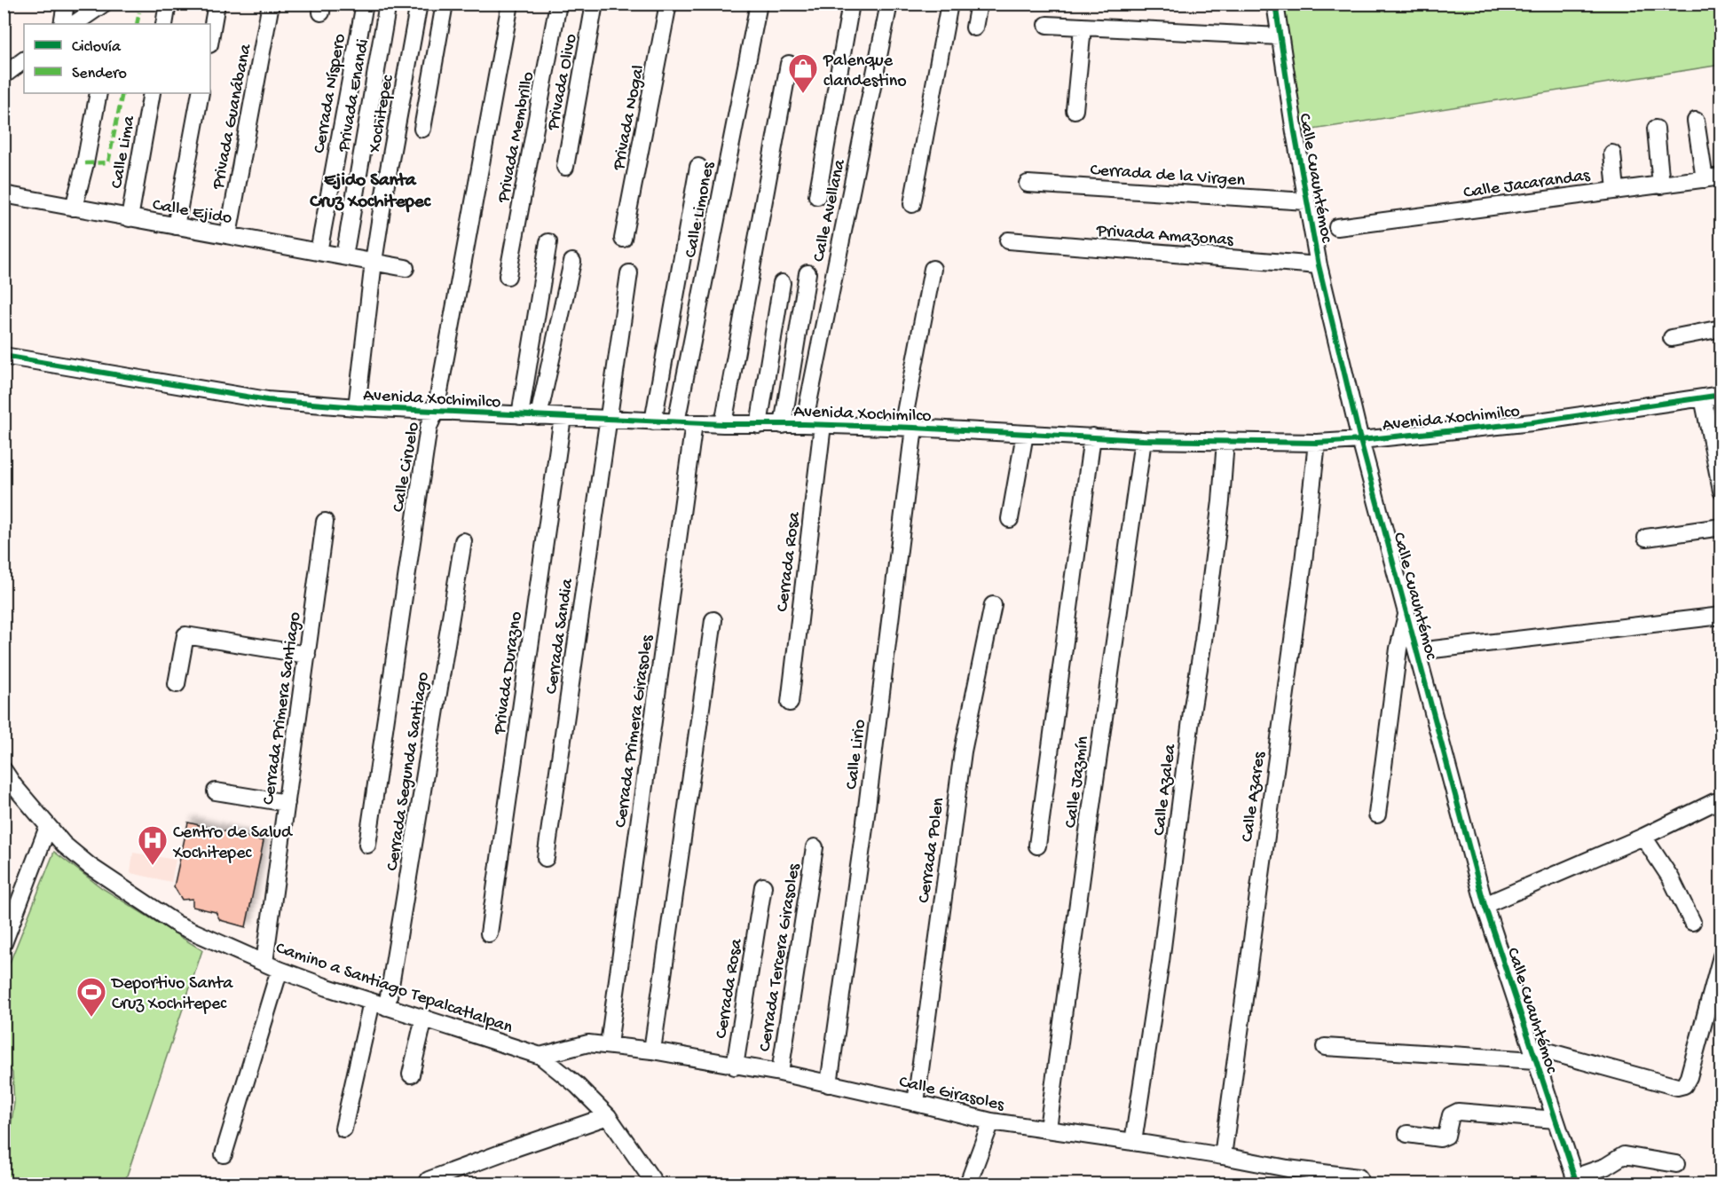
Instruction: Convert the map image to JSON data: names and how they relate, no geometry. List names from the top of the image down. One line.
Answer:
{"streets":{"street":["Privada Olivo","Cerrada Níspero","Privada Enandi","Xochitepec","Privada Guanábana","Privada Nogal","Privada Membrillo","Calle Lima","Cerrada de la Virgen","Calle Cuauhtémoc","Calle Jacarandas","Calle Ejido","Calle Limones","Calle Avellana","Privada Amazonas","Avenida Xochimilco","Calle Ciruelo","Cerrada Rosa","Cerrada Sandia","Privada Durazno","Cerrada Primera Santiago","Cerrada Primera Girasoles","Calle Lirio","Cerrada Segunda Santiago","Calle Jazmín","Calle Azalea","Calle Azares","Cerrada Polen","Cerrada Tercera Girasoles","Camino a Santiago Tepalcatlalpan","Calle Girasoles"]},"crossings":[["Cerrada Níspero","Calle Ejido"],["Privada Enandi","Calle Ejido"],["Xochitepec","Calle Ejido"],["Privada Guanábana","Calle Ejido"],["Calle Lima","Calle Ejido"],["Cerrada de la Virgen","Calle Cuauhtémoc"],["Calle Cuauhtémoc","Privada Amazonas"],["Calle Cuauhtémoc","Avenida Xochimilco"],["Calle Limones","Avenida Xochimilco"],["Calle Avellana","Avenida Xochimilco"],["Avenida Xochimilco","Calle Ciruelo"],["Avenida Xochimilco","Cerrada Rosa"],["Avenida Xochimilco","Cerrada Sandia"],["Avenida Xochimilco","Privada Durazno"],["Avenida Xochimilco","Cerrada Primera Girasoles"],["Avenida Xochimilco","Calle Lirio"],["Avenida Xochimilco","Calle Jazmín"],["Avenida Xochimilco","Calle Azalea"],["Avenida Xochimilco","Calle Azares"],["Cerrada Rosa","Calle Girasoles"],["Cerrada Primera Santiago","Camino a Santiago Tepalcatlalpan"],["Cerrada Primera Girasoles","Calle Girasoles"],["Calle Lirio","Calle Girasoles"],["Cerrada Segunda Santiago","Camino a Santiago Tepalcatlalpan"],["Calle Jazmín","Calle Girasoles"],["Calle Azalea","Calle Girasoles"],["Calle Azares","Calle Girasoles"],["Cerrada Polen","Calle Girasoles"],["Cerrada Tercera Girasoles","Calle Girasoles"],["Camino a Santiago Tepalcatlalpan","Calle Girasoles"]],"districts":["Ejido Santa Cruz Xochitepec"],"places":{"shop":["Palenque clandestino"],"hospital":["Centro de Salud Xochitepec"],"sports":["Deportivo Santa Cruz Xochitepec"]},"legend":["Ciclovía","Sendero"]}
